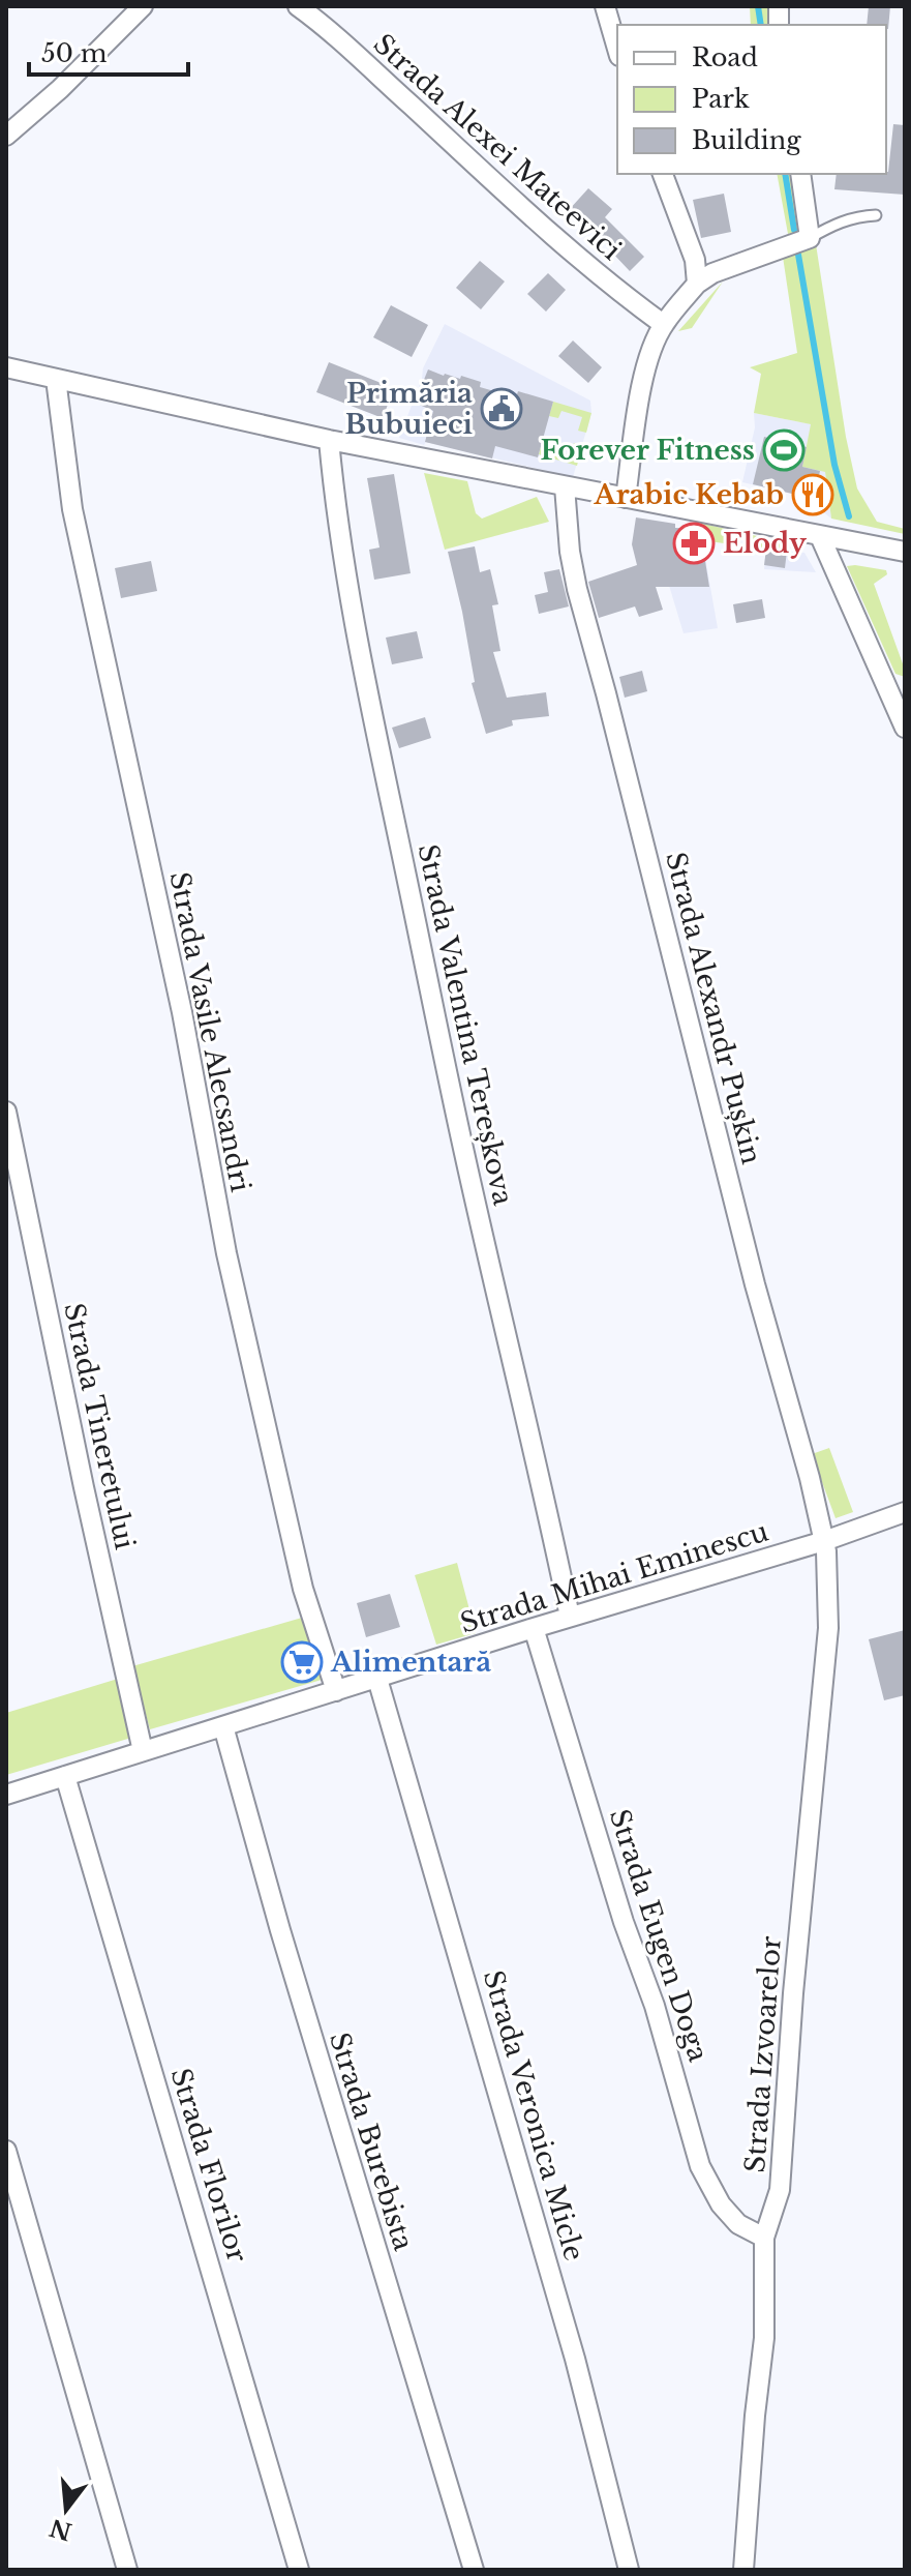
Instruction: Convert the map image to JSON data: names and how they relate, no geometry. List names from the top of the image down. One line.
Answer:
{"streets":{"street":["Strada Alexei Mateevici","Strada Alexandr Pușkin","Strada Valentina Tereșkova","Strada Vasile Alecsandri","Strada Tineretului","Strada Mihai Eminescu","Strada Eugen Doga","Strada Izvoarelor","Strada Veronica Micle","Strada Burebista","Strada Florilor"]},"crossings":[["Strada Alexandr Pușkin","Strada Mihai Eminescu"],["Strada Alexandr Pușkin","Strada Izvoarelor"],["Strada Valentina Tereșkova","Strada Mihai Eminescu"],["Strada Vasile Alecsandri","Strada Mihai Eminescu"],["Strada Tineretului","Strada Mihai Eminescu"],["Strada Mihai Eminescu","Strada Eugen Doga"],["Strada Mihai Eminescu","Strada Izvoarelor"],["Strada Mihai Eminescu","Strada Veronica Micle"],["Strada Mihai Eminescu","Strada Burebista"],["Strada Mihai Eminescu","Strada Florilor"],["Strada Eugen Doga","Strada Izvoarelor"]],"places":{"public building":["Primăria Bubuieci"],"sports":["Forever Fitness"],"restaurant":["Arabic Kebab"],"pharmacy":["Elody"],"supermarket":["Alimentară"]},"legend":["Road","Park","Building"],"scale_bar":"50 m","north":"bottom"}
